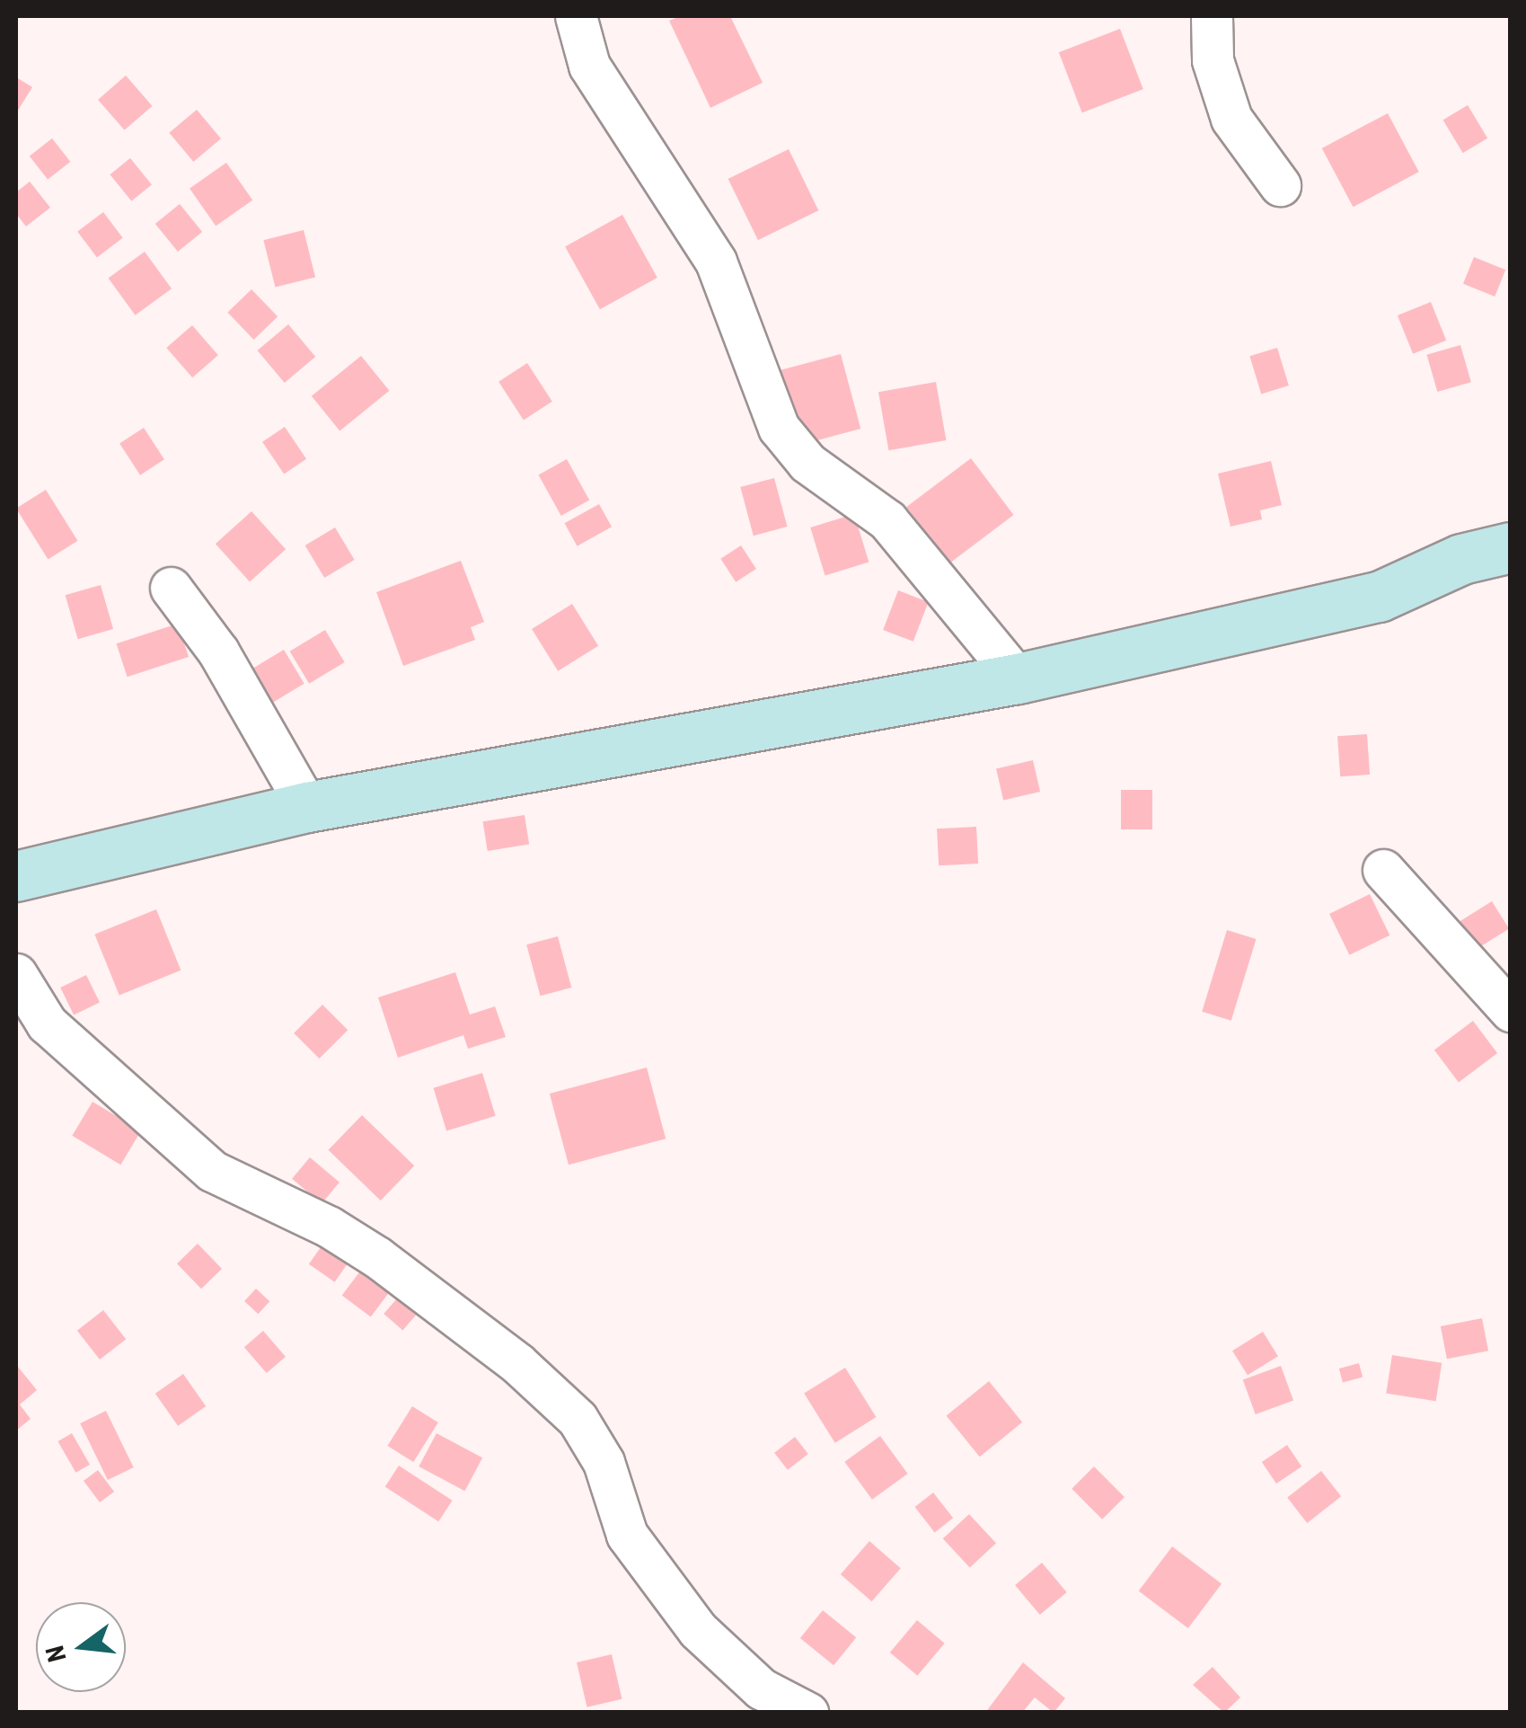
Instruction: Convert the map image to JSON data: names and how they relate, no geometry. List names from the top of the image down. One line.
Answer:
{"north":"left"}
